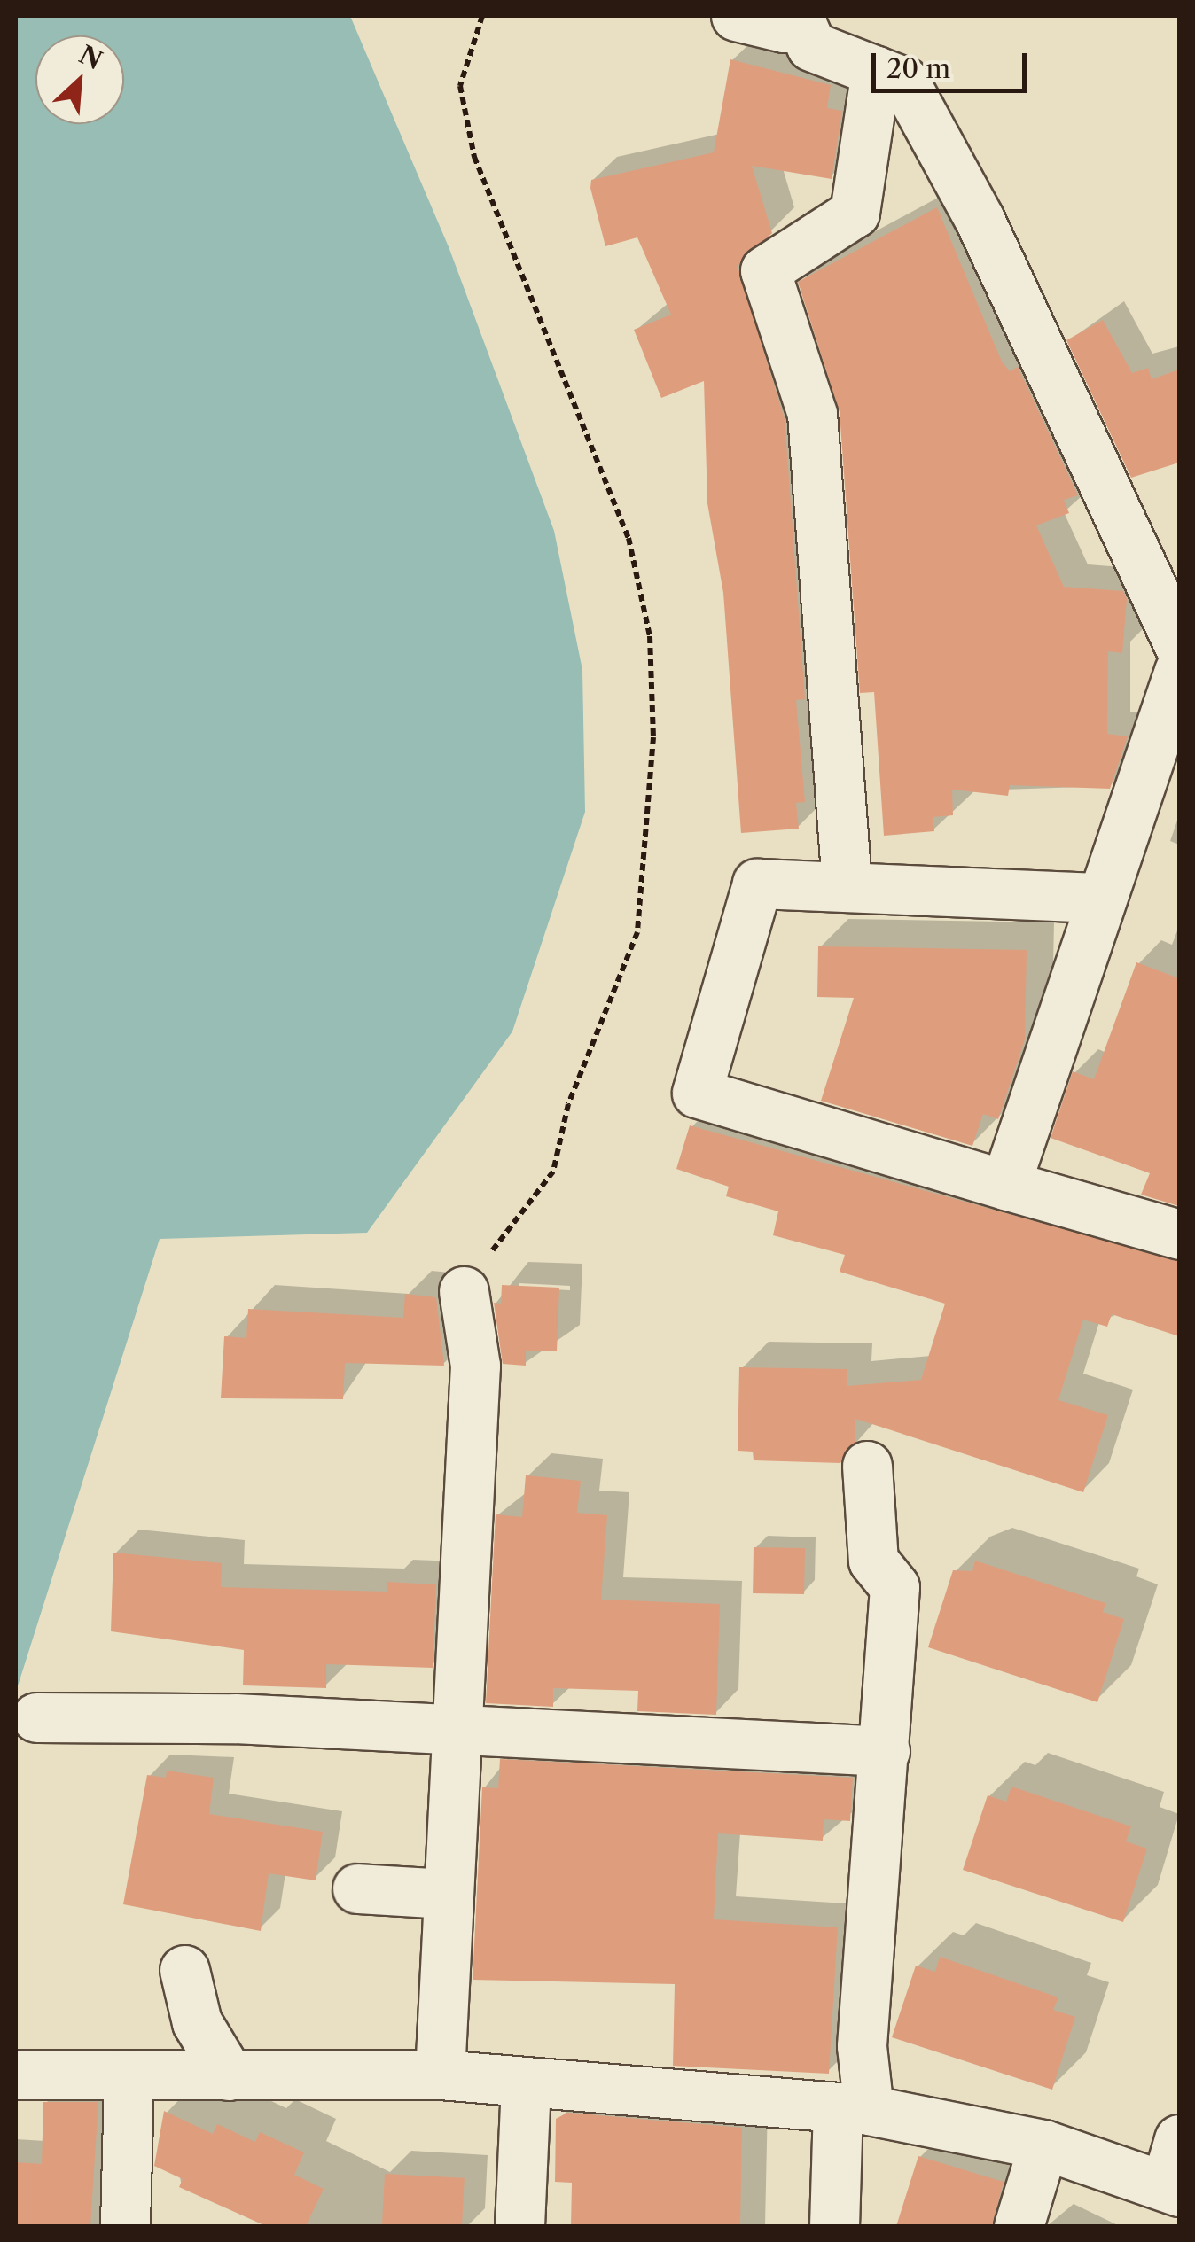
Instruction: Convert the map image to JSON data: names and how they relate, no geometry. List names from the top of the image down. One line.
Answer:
{"scale_bar":"20 m","north":"top right"}
